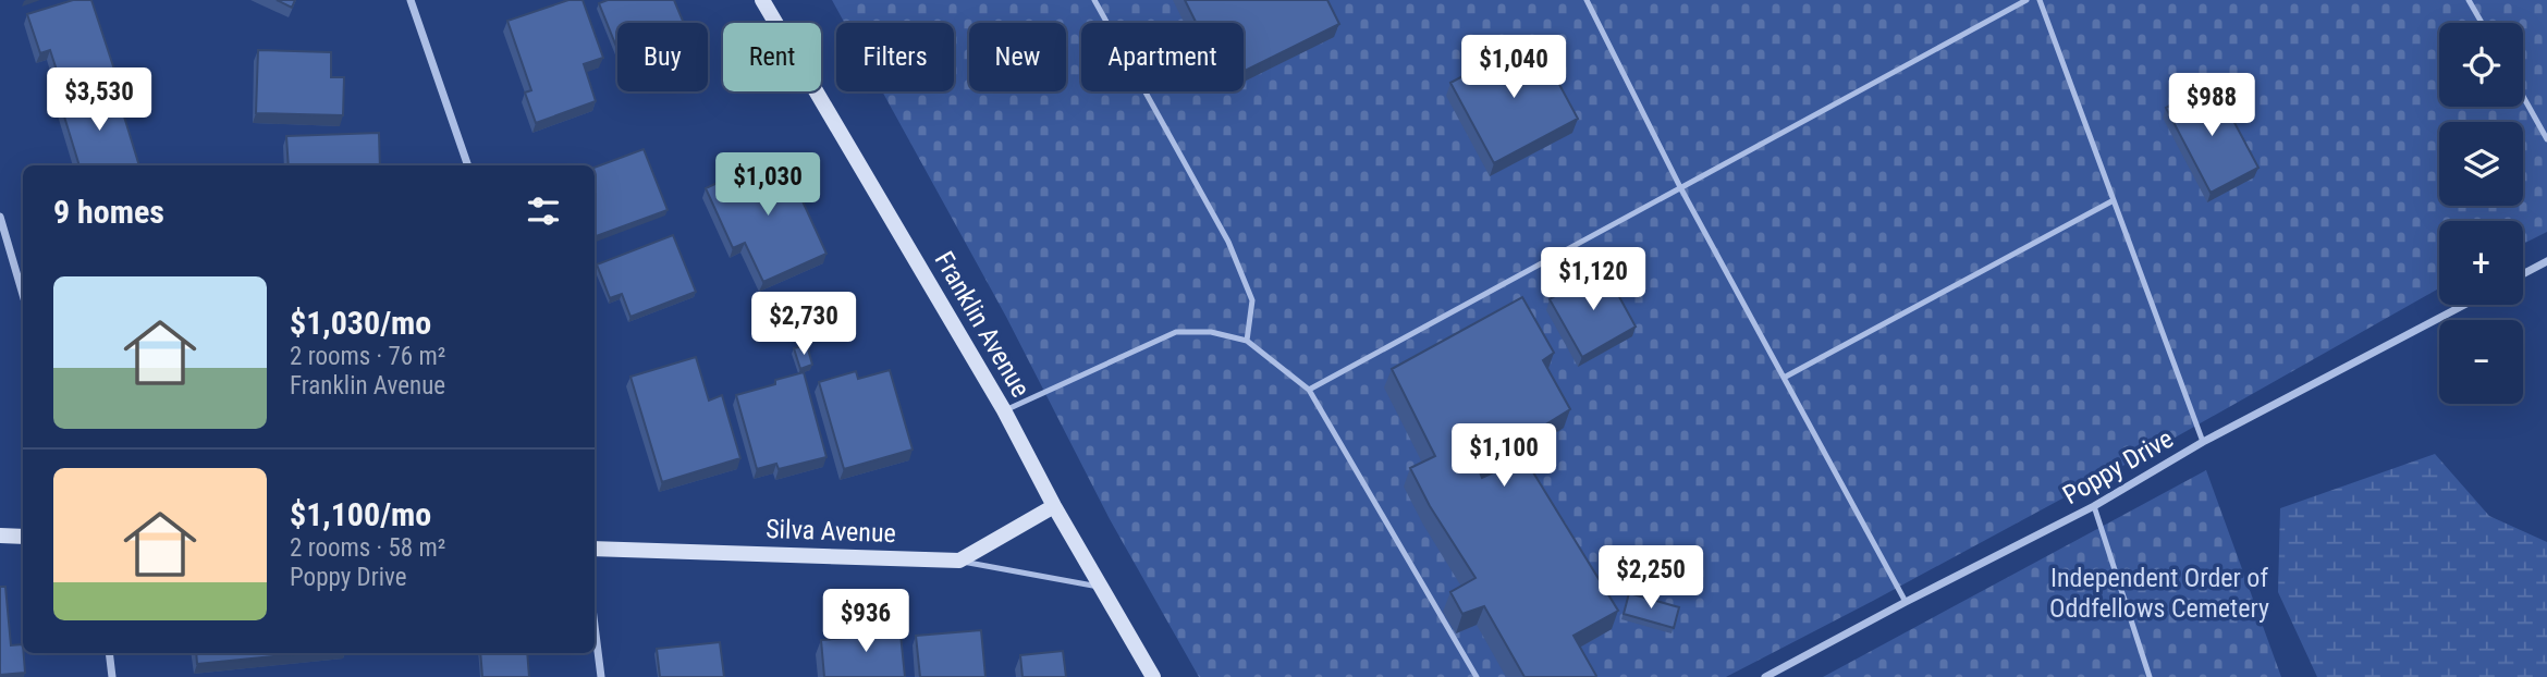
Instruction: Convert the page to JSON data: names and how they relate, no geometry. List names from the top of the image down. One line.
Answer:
{"streets":{"main road":["Franklin Avenue","Silva Avenue"],"street":["Poppy Drive"]},"parks":["Independent Order of Oddfellows Cemetery"],"page":{"map_buttons":["+","−"],"chip":["Buy","Rent","Filters","New","Apartment"],"price":["$1,040","$3,530","$988","$1,030","$1,120","$2,730","$1,100","$2,250","$936"],"heading":"9 homes","list":[{"name":"$1,030/mo","note":"2 rooms · 76 m² · Franklin Avenue"},{"name":"$1,100/mo","note":"2 rooms · 58 m² · Poppy Drive"}]}}
